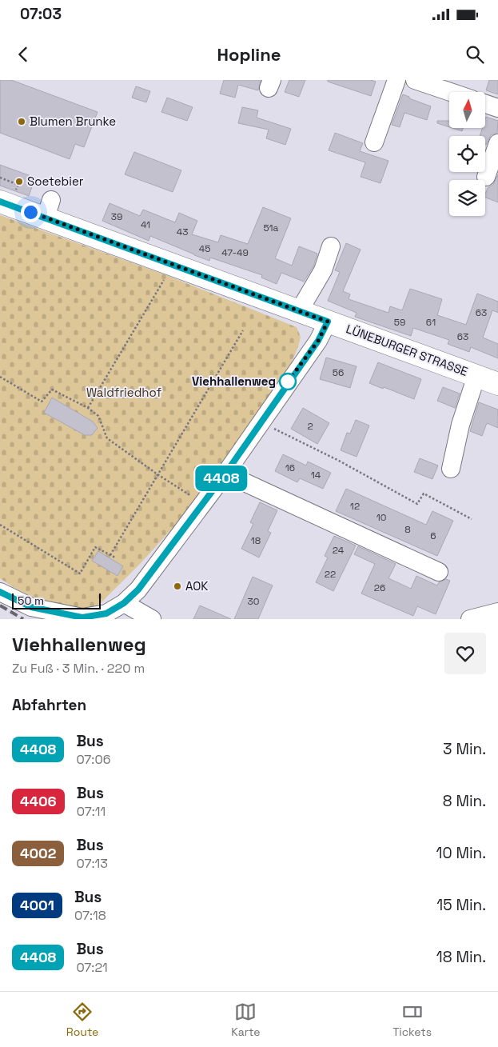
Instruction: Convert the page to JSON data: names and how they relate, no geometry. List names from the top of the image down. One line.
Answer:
{"streets":{"main road":["LÜNEBURGER STRASSE"]},"parks":["Waldfriedhof"],"places":["Blumen Brunke","Soetebier","Viehhallenweg","AOK"],"lines":["bus line 4408"],"house_numbers":["39","41","51a","43","45","47-49","63","59","61","63","56","2","16","14","12","10","8","6","18","24","22","26","30"],"scale_bar":"50 m","north":"top","page":{"status":"07:03","header":"Hopline","on_map":"4408","scale":"50 m","heading":[["Viehhallenweg","Zu Fuß · 3 Min. · 220 m"],"Abfahrten"],"list":[{"mark":"4408","name":"Bus","note":"07:06","value":"3 Min."},{"mark":"4406","name":"Bus","note":"07:11","value":"8 Min."},{"mark":"4002","name":"Bus","note":"07:13","value":"10 Min."},{"mark":"4001","name":"Bus","note":"07:18","value":"15 Min."},{"mark":"4408","name":"Bus","note":"07:21","value":"18 Min."}],"tabs":["Route","Karte","Tickets"]}}
